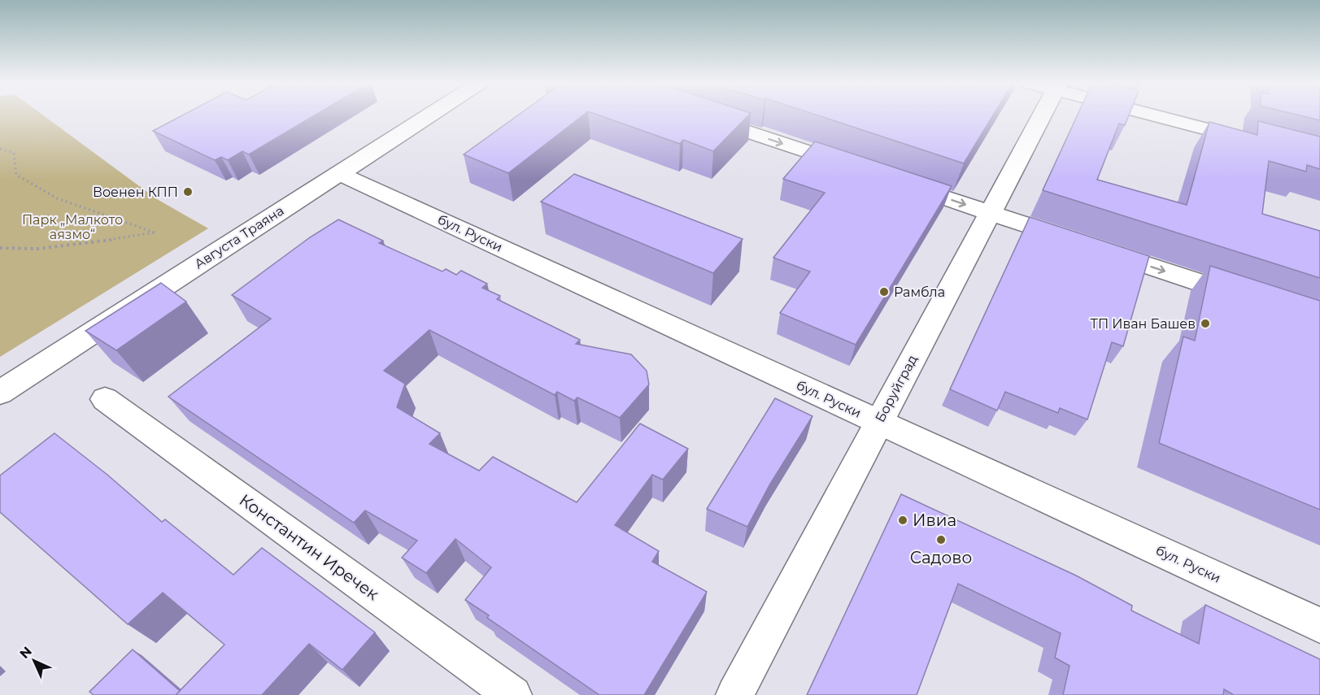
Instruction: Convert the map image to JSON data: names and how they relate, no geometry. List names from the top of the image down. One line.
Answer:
{"streets":{"street":["бул. Руски","Августа Траяна","Боруйград","Константин Иречек"]},"crossings":[["бул. Руски","Августа Траяна"],["бул. Руски","Боруйград"]],"parks":["Парк „Малкото аязмо“"],"places":["Военен КПП","Рамбла","ТП Иван Башев","Ивиа","Садово"],"north":"top left"}
